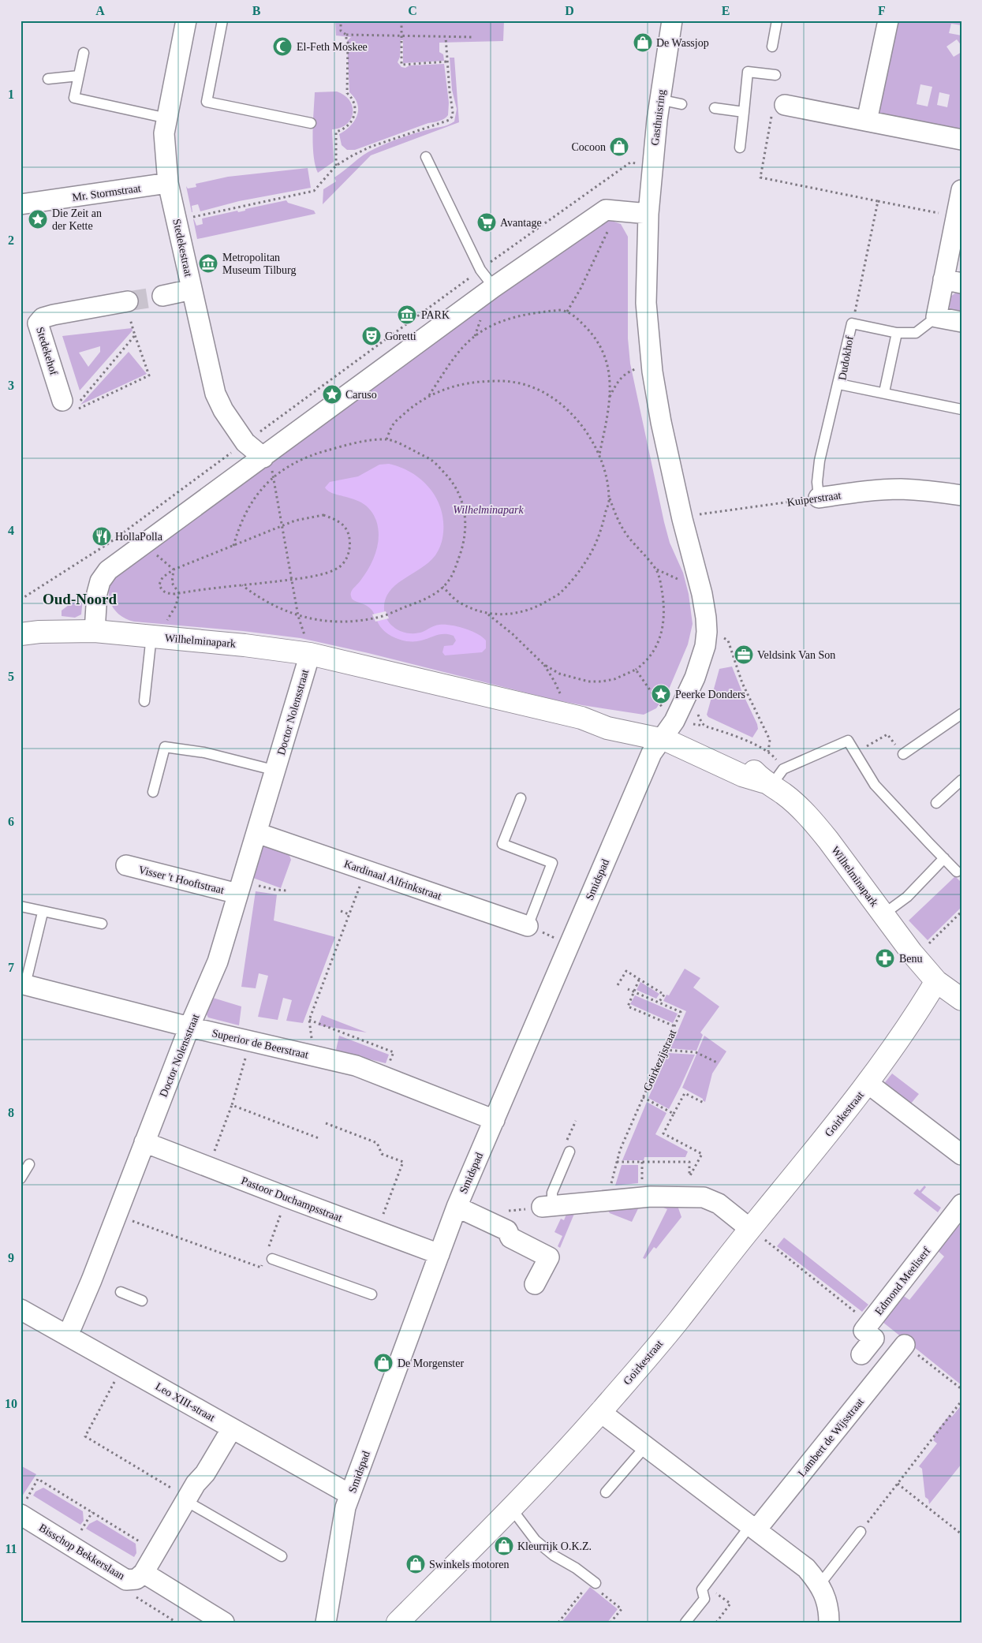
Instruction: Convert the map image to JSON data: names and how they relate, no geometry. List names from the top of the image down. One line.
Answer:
{"streets":{"street":["Gasthuisring","Mr. Stormstraat","Stedekestraat","Stedekehof","Kuiperstraat","Wilhelminapark","Doctor Nolensstraat","Visser 't Hooftstraat","Kardinaal Alfrinkstraat","Smidspad","Superior de Beerstraat","Goirkestraat","Pastoor Duchampsstraat","Edmond Meeliserf","Leo XIII-straat","Lambert de Wijsstraat","Bisschop Bekkerslaan"],"lane":["Dudokhof"],"path":["Goirkezijstraat"]},"crossings":[["Mr. Stormstraat","Stedekestraat"],["Wilhelminapark","Doctor Nolensstraat"],["Wilhelminapark","Smidspad"],["Wilhelminapark","Goirkestraat"],["Doctor Nolensstraat","Visser 't Hooftstraat"],["Doctor Nolensstraat","Kardinaal Alfrinkstraat"],["Doctor Nolensstraat","Superior de Beerstraat"],["Doctor Nolensstraat","Pastoor Duchampsstraat"],["Doctor Nolensstraat","Leo XIII-straat"],["Smidspad","Superior de Beerstraat"],["Smidspad","Pastoor Duchampsstraat"],["Smidspad","Leo XIII-straat"]],"districts":["Oud-Noord"],"parks":["Wilhelminapark"],"places":{"shop":["De Wassjop","Cocoon","De Morgenster","Kleurrijk O.K.Z.","Swinkels motoren"],"mosque":["El-Feth Moskee"],"place":["Die Zeit an der Kette","Caruso","Peerke Donders"],"supermarket":["Avantage"],"museum":["Metropolitan Museum Tilburg","PARK"],"theatre":["Goretti"],"restaurant":["HollaPolla"],"office":["Veldsink Van Son"],"pharmacy":["Benu"]},"grid":{"columns":["A","B","C","D","E","F"],"rows":["1","2","3","4","5","6","7","8","9","10","11"]}}
